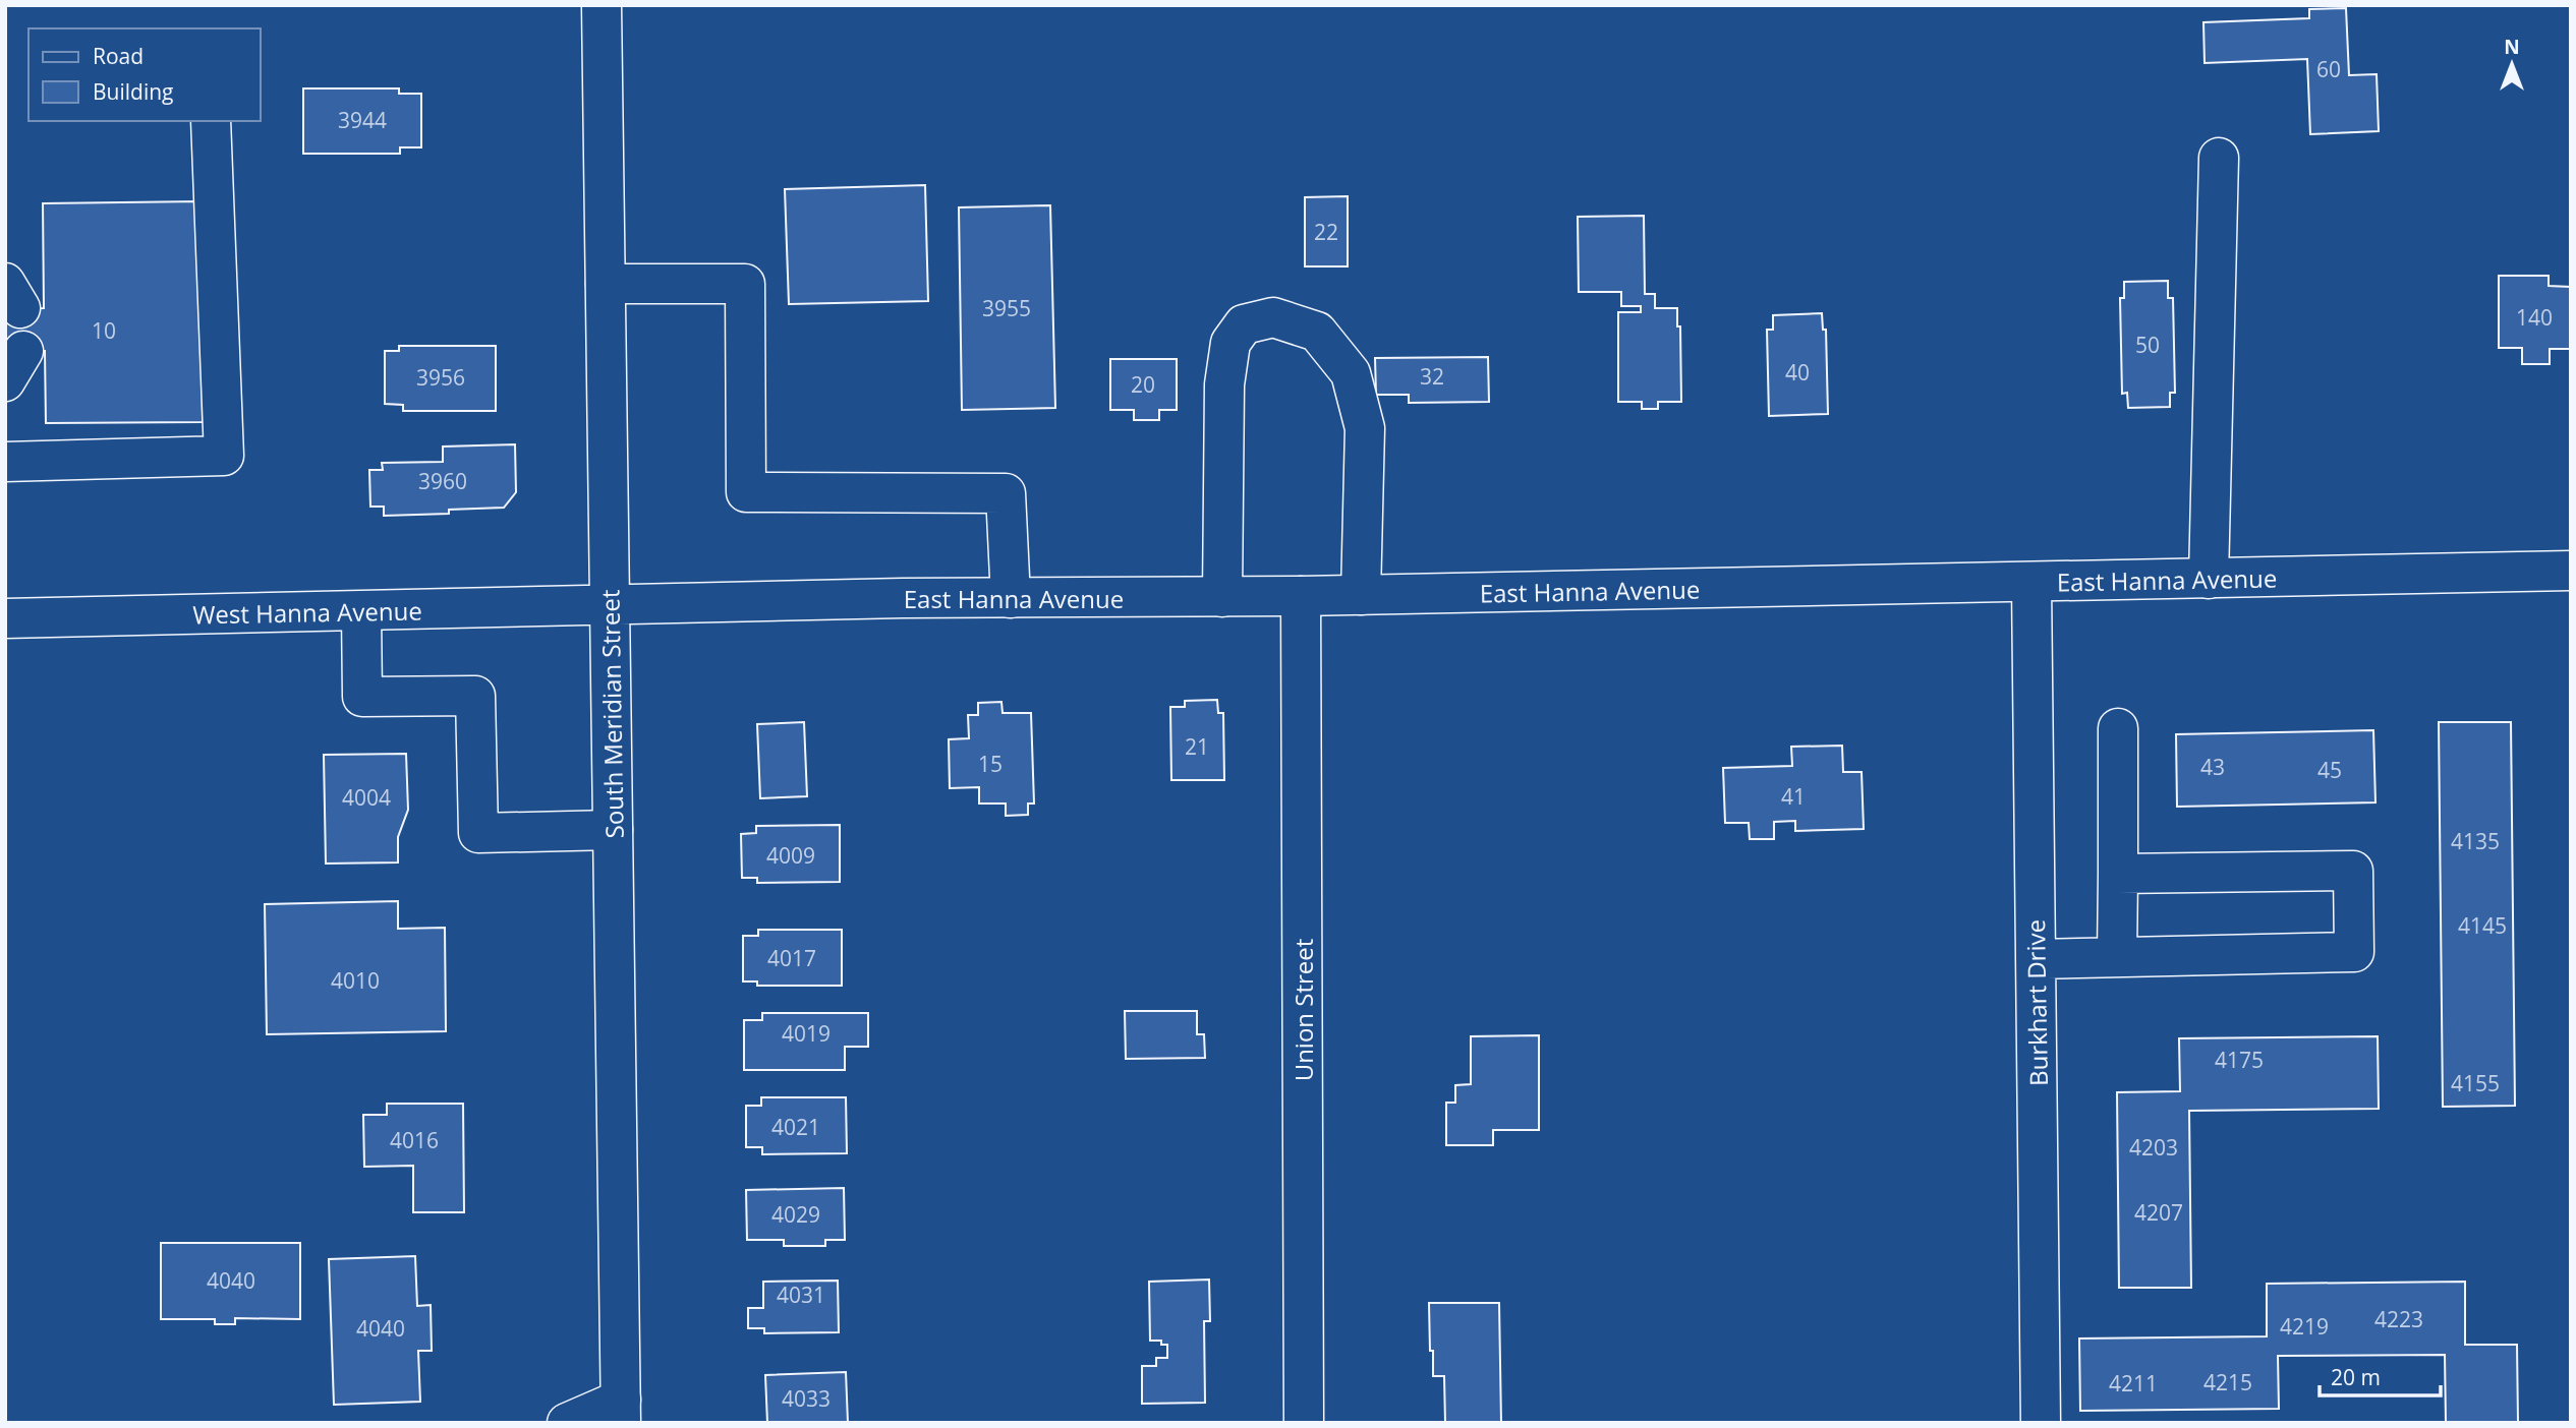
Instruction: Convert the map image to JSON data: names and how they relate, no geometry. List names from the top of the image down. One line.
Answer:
{"streets":{"main road":["East Hanna Avenue","West Hanna Avenue","South Meridian Street","Burkhart Drive","Union Street"]},"crossings":[["East Hanna Avenue","West Hanna Avenue"],["East Hanna Avenue","South Meridian Street"],["East Hanna Avenue","Burkhart Drive"],["East Hanna Avenue","Union Street"],["West Hanna Avenue","South Meridian Street"]],"house_numbers":["60","3944","22","3955","140","10","50","40","32","3956","20","3960","21","15","43","45","41","4004","4135","4009","4145","4017","4010","4019","4175","4155","4021","4016","4203","4207","4029","4040","4031","4223","4219","4040","4215","4211","4033"],"legend":["Road","Building"],"scale_bar":"20 m","north":"top"}
